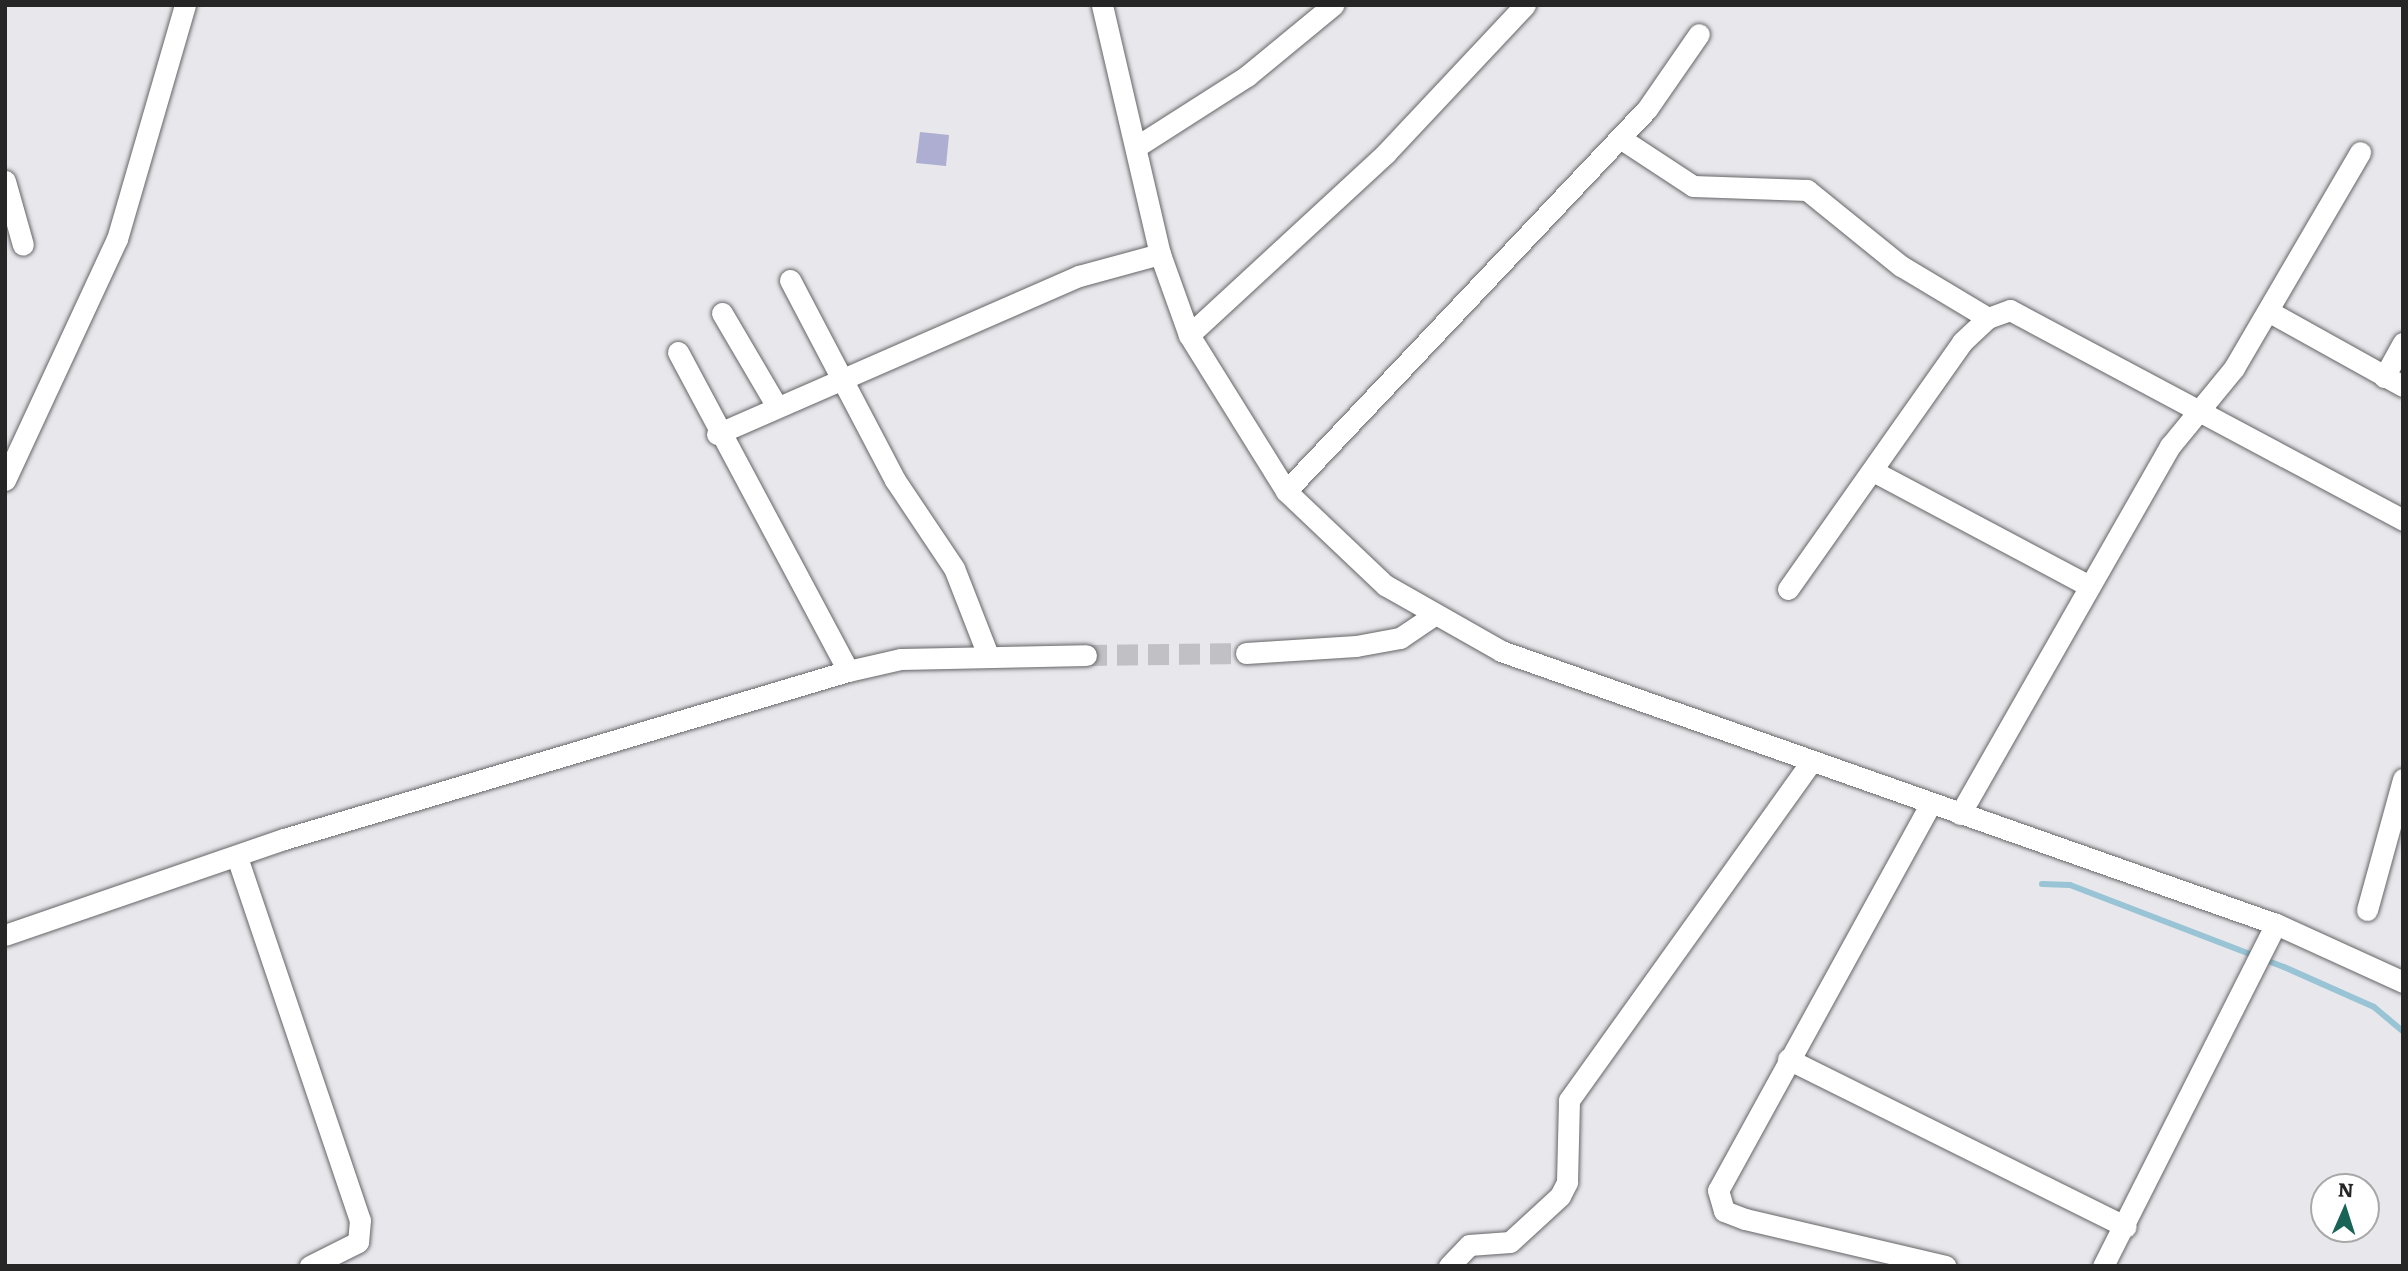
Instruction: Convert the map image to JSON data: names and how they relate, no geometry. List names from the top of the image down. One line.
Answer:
{"north":"top"}
